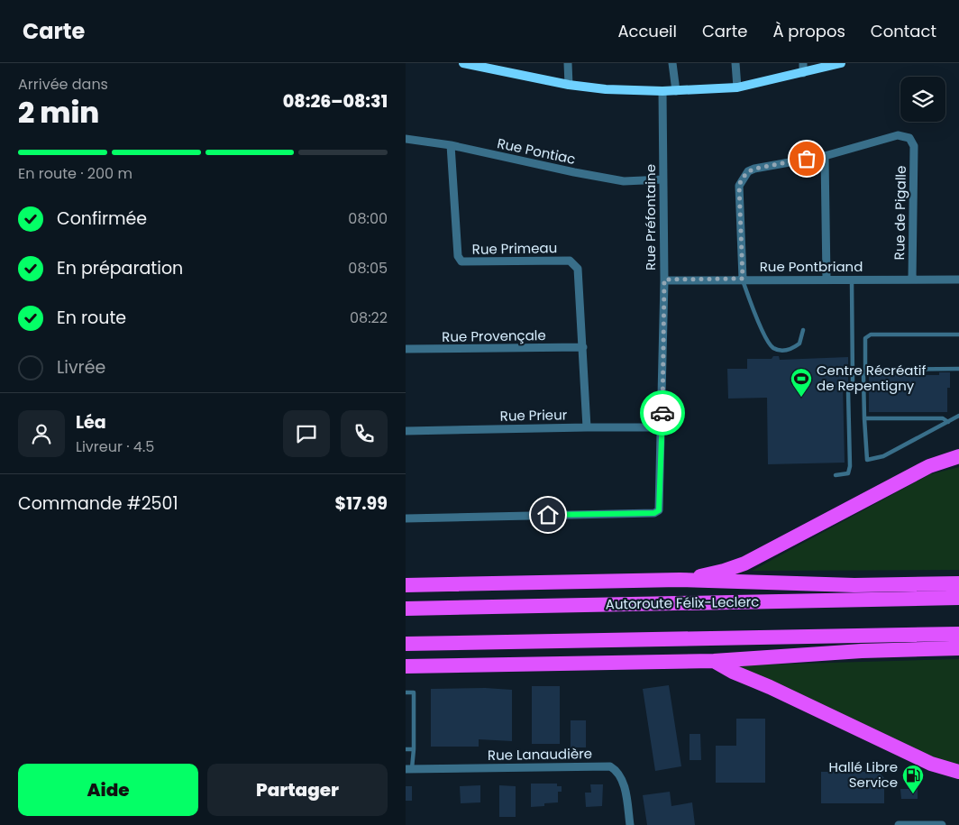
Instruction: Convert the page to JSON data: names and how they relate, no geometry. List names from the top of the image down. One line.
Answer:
{"streets":{"highway":["Autoroute Félix-Leclerc"],"street":["Rue Pontiac","Rue de Pigalle","Rue Préfontaine","Rue Primeau","Rue Pontbriand","Rue Provençale","Rue Prieur","Rue Lanaudière"]},"crossings":[["Rue Pontiac","Rue Préfontaine"],["Rue Pontiac","Rue Primeau"],["Rue de Pigalle","Rue Pontbriand"],["Rue Préfontaine","Rue Pontbriand"],["Rue Préfontaine","Rue Prieur"],["Rue Primeau","Rue Provençale"],["Rue Primeau","Rue Prieur"]],"places":{"sports":["Centre Récréatif de Repentigny"],"fuel station":["Hallé Libre Service"]},"page":{"header":"Carte","nav":["Accueil","Carte","À propos","Contact"],"heading":["2 min","Arrivée dans","08:26–08:31"],"panel":["Léa","Livreur · 4.5","Commande #2501","$17.99"],"bar":"En route · 200 m","list":[["Confirmée","08:00"],["En préparation","08:05"],["En route","08:22"],"Livrée"],"buttons":["Aide","Partager"]}}
